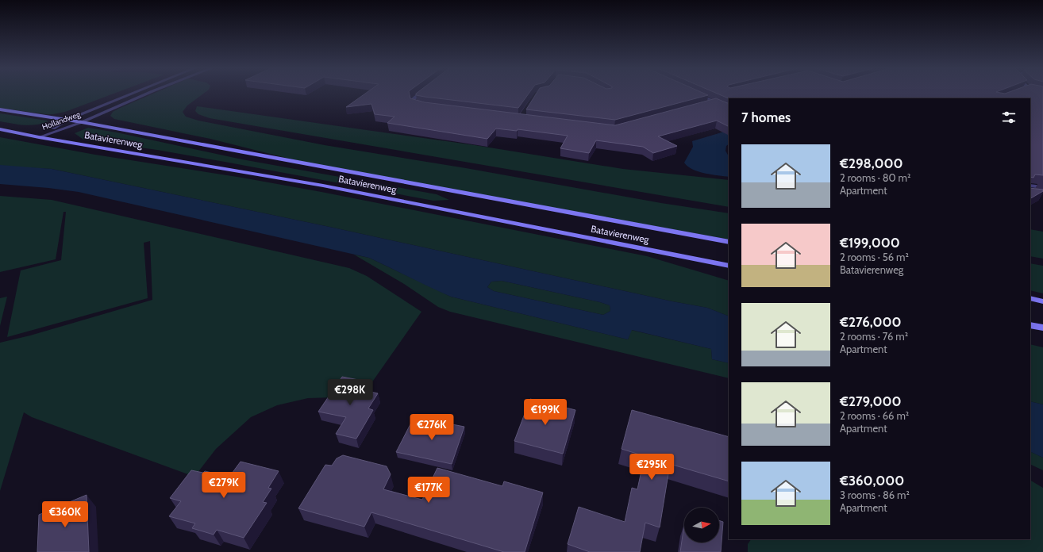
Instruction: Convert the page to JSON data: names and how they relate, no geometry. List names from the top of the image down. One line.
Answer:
{"streets":{"main road":["Batavierenweg"],"street":["Hollandweg"]},"crossings":[["Hollandweg","Batavierenweg"]],"north":"right","page":{"heading":"7 homes","list":[{"name":"€298,000","note":"2 rooms · 80 m² · Apartment"},{"name":"€199,000","note":"2 rooms · 56 m² · Batavierenweg"},{"name":"€276,000","note":"2 rooms · 76 m² · Apartment"},{"name":"€279,000","note":"2 rooms · 66 m² · Apartment"},{"name":"€360,000","note":"3 rooms · 86 m² · Apartment"}],"price":["€298K","€199K","€276K","€295K","€279K","€177K","€360K"]}}
